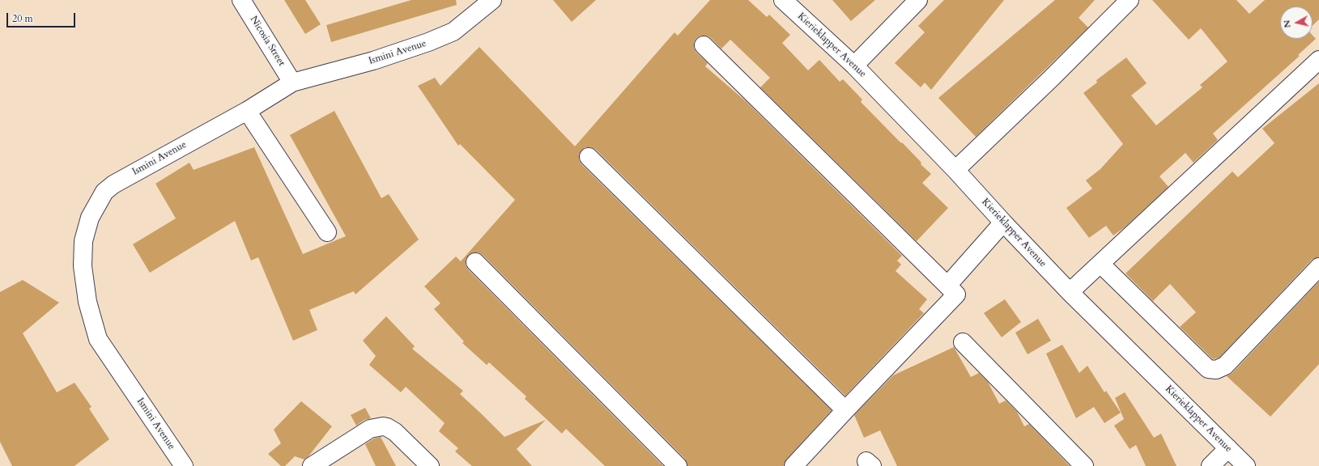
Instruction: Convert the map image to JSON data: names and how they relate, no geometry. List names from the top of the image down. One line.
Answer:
{"streets":{"street":["Nicosia Street","Kierieklapper Avenue","Ismini Avenue"]},"crossings":[["Nicosia Street","Ismini Avenue"]],"scale_bar":"20 m","north":"left"}
